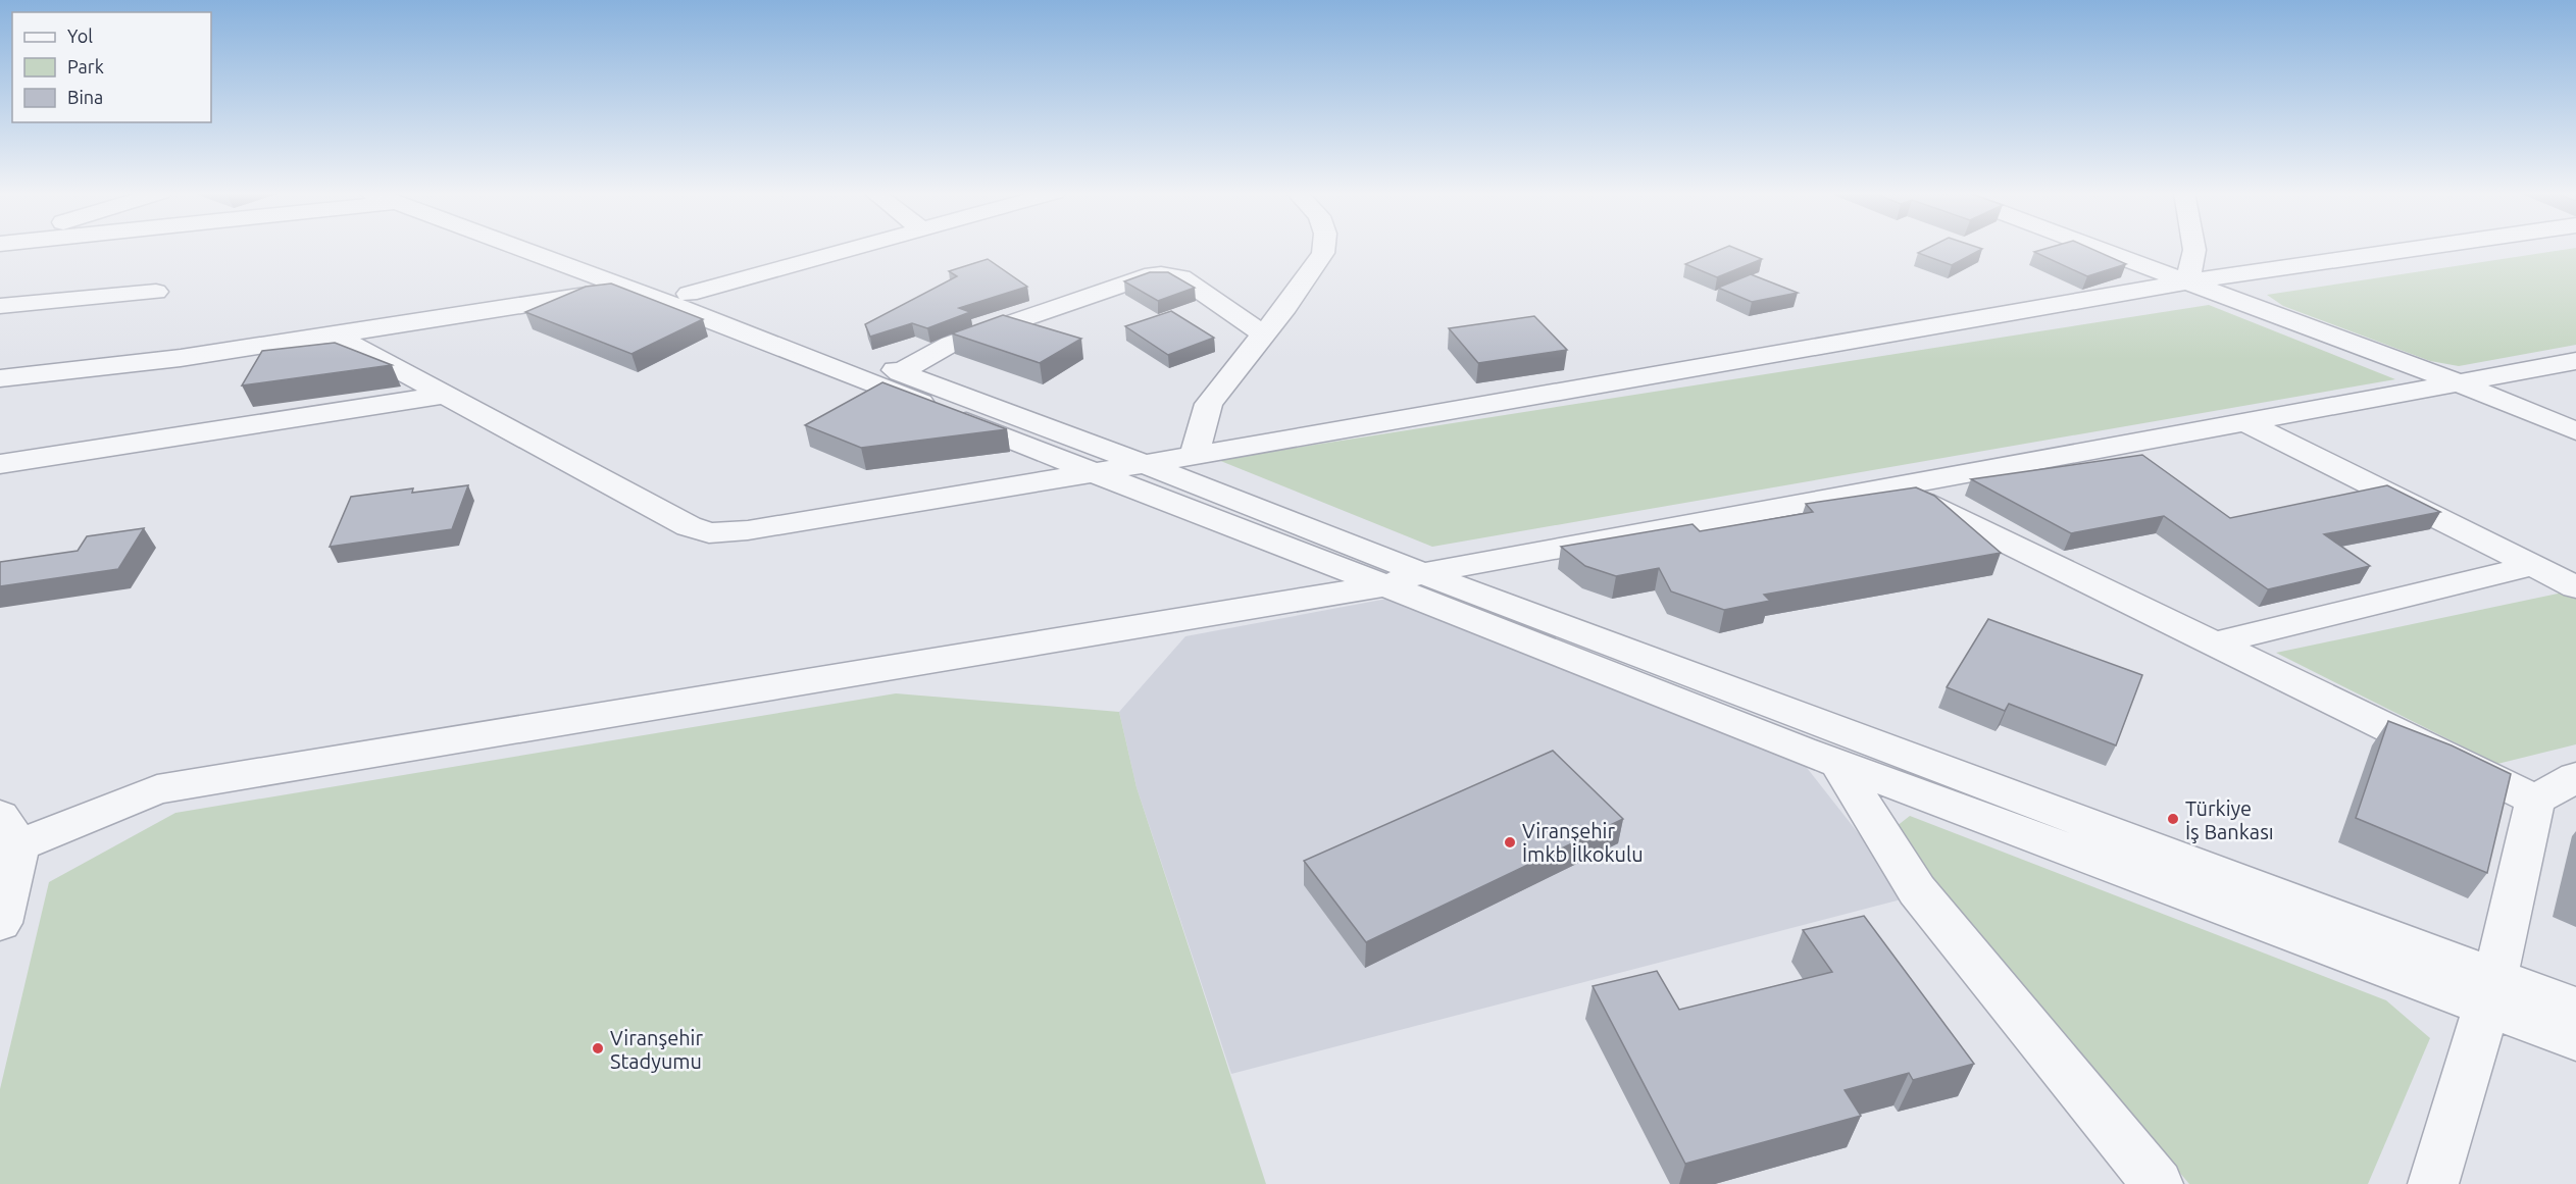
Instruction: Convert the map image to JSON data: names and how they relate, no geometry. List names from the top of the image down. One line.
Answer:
{"places":["Türkiye İş Bankası","Viranşehir İmkb İlkokulu","Viranşehir Stadyumu"],"legend":["Yol","Park","Bina"]}
